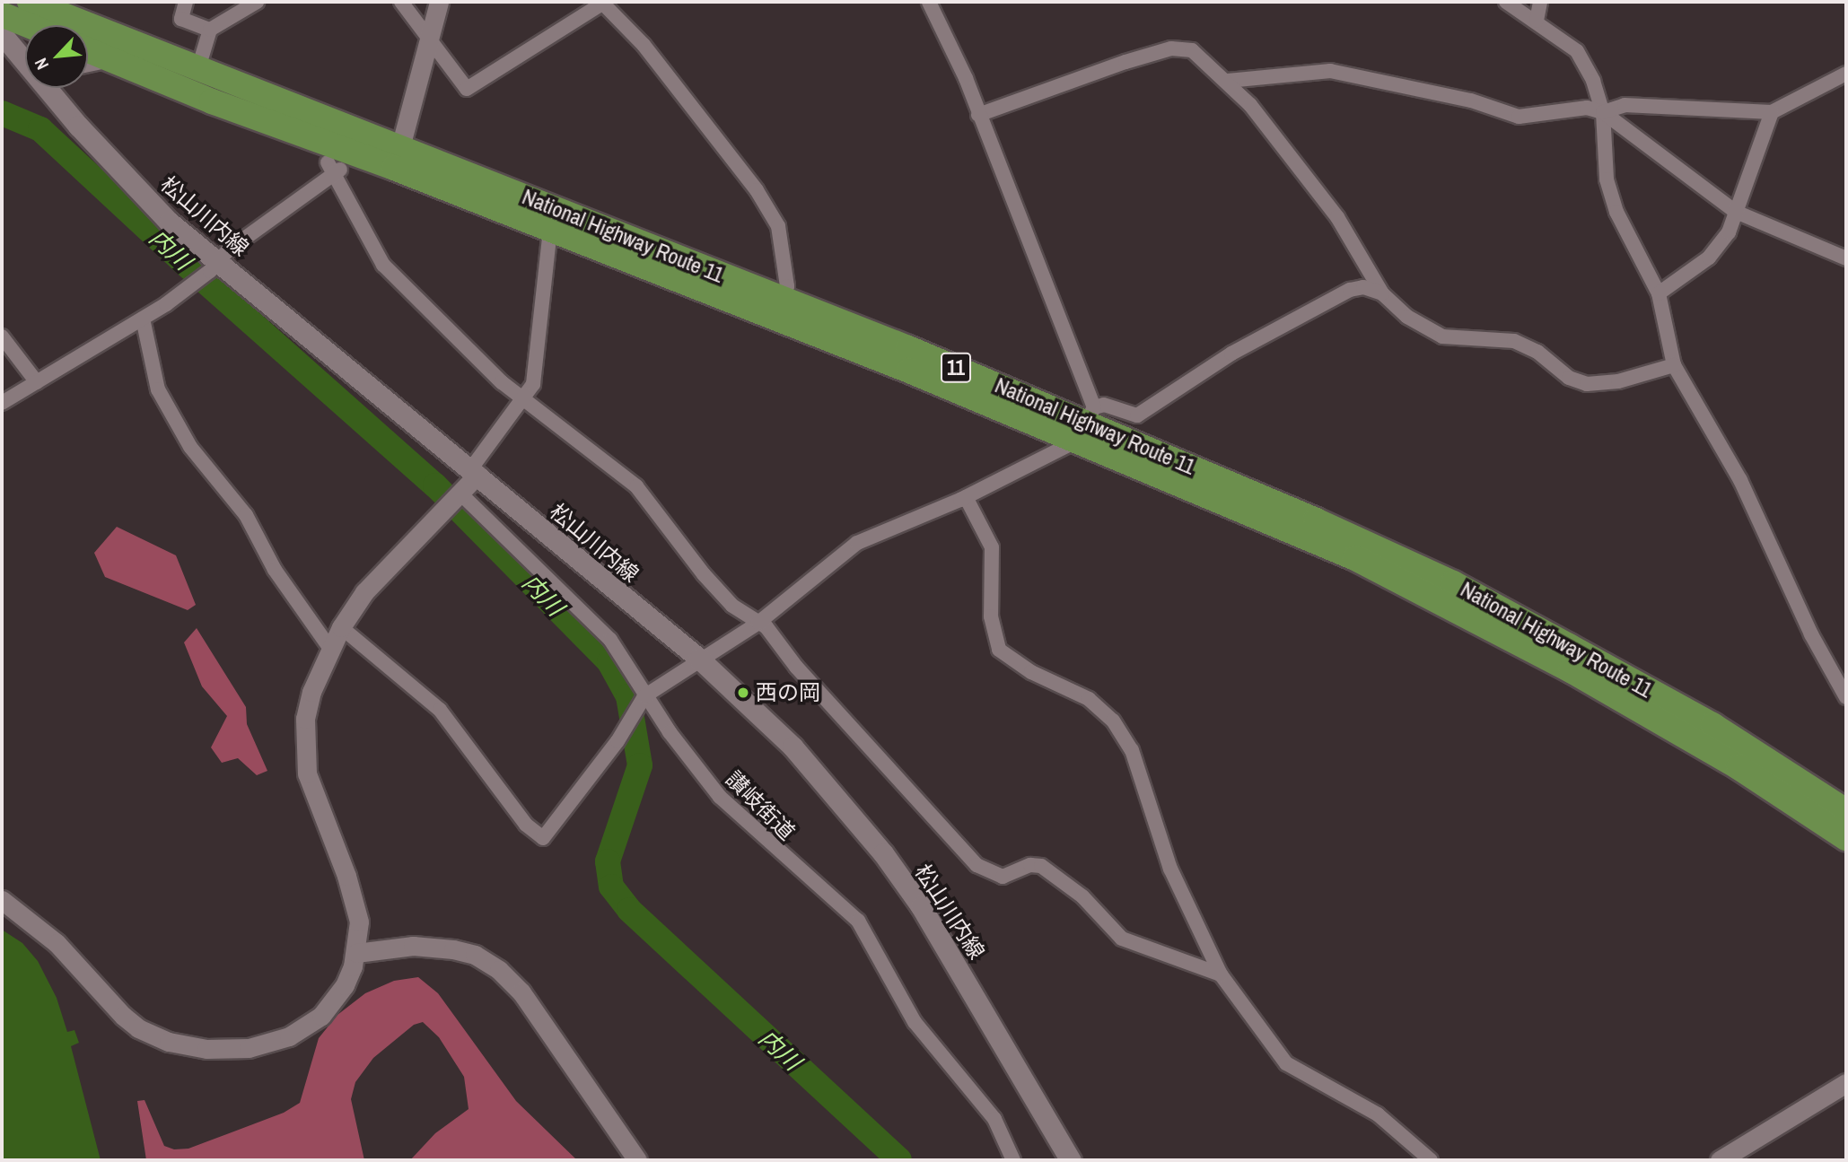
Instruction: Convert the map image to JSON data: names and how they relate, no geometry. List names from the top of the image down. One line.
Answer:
{"streets":{"highway":["National Highway Route 11","11"],"main road":["松山川内線"],"street":["讃岐街道"]},"water":["内川"],"places":["西の岡"],"north":"bottom left"}
